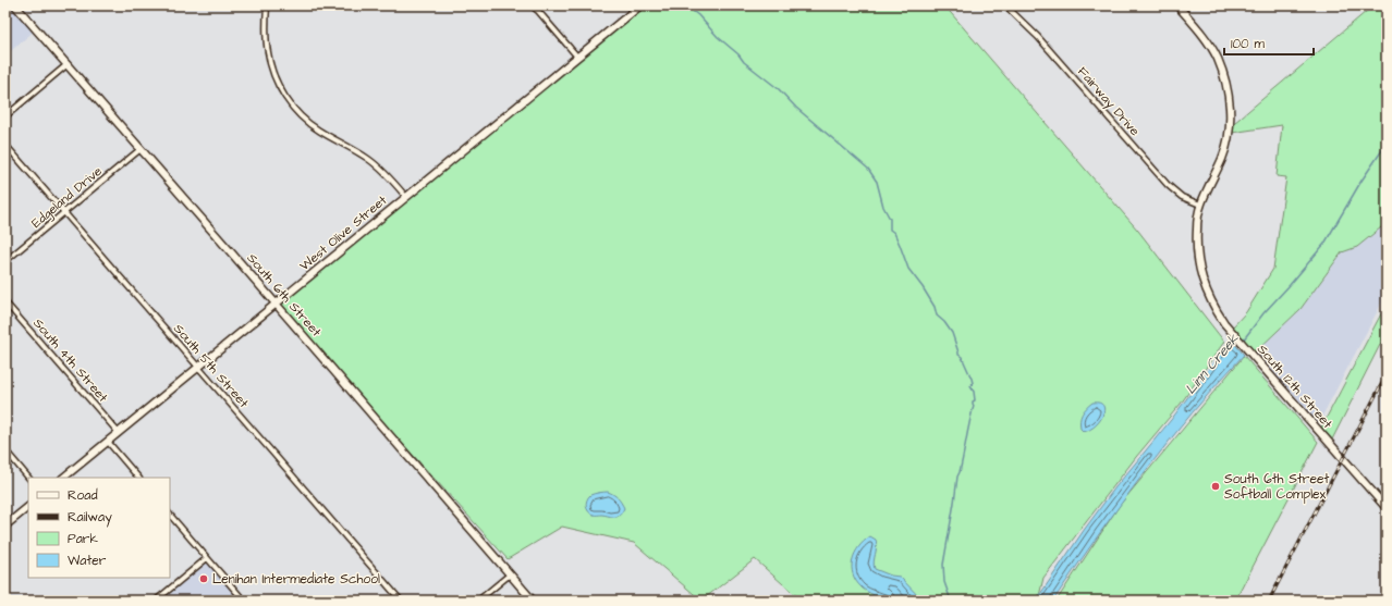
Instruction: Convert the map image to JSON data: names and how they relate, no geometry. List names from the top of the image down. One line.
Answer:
{"streets":{"main road":["West Olive Street","South 6th Street","South 12th Street"],"street":["Fairway Drive","Edgeland Drive","South 4th Street","South 5th Street"]},"crossings":[["Fairway Drive","South 12th Street"],["Edgeland Drive","South 6th Street"],["Edgeland Drive","South 5th Street"],["West Olive Street","South 6th Street"],["West Olive Street","South 4th Street"],["West Olive Street","South 5th Street"]],"water":["Linn Creek"],"places":["South 6th Street Softball Complex","Lenihan Intermediate School"],"legend":["Road","Railway","Park","Water"],"scale_bar":"100 m"}
